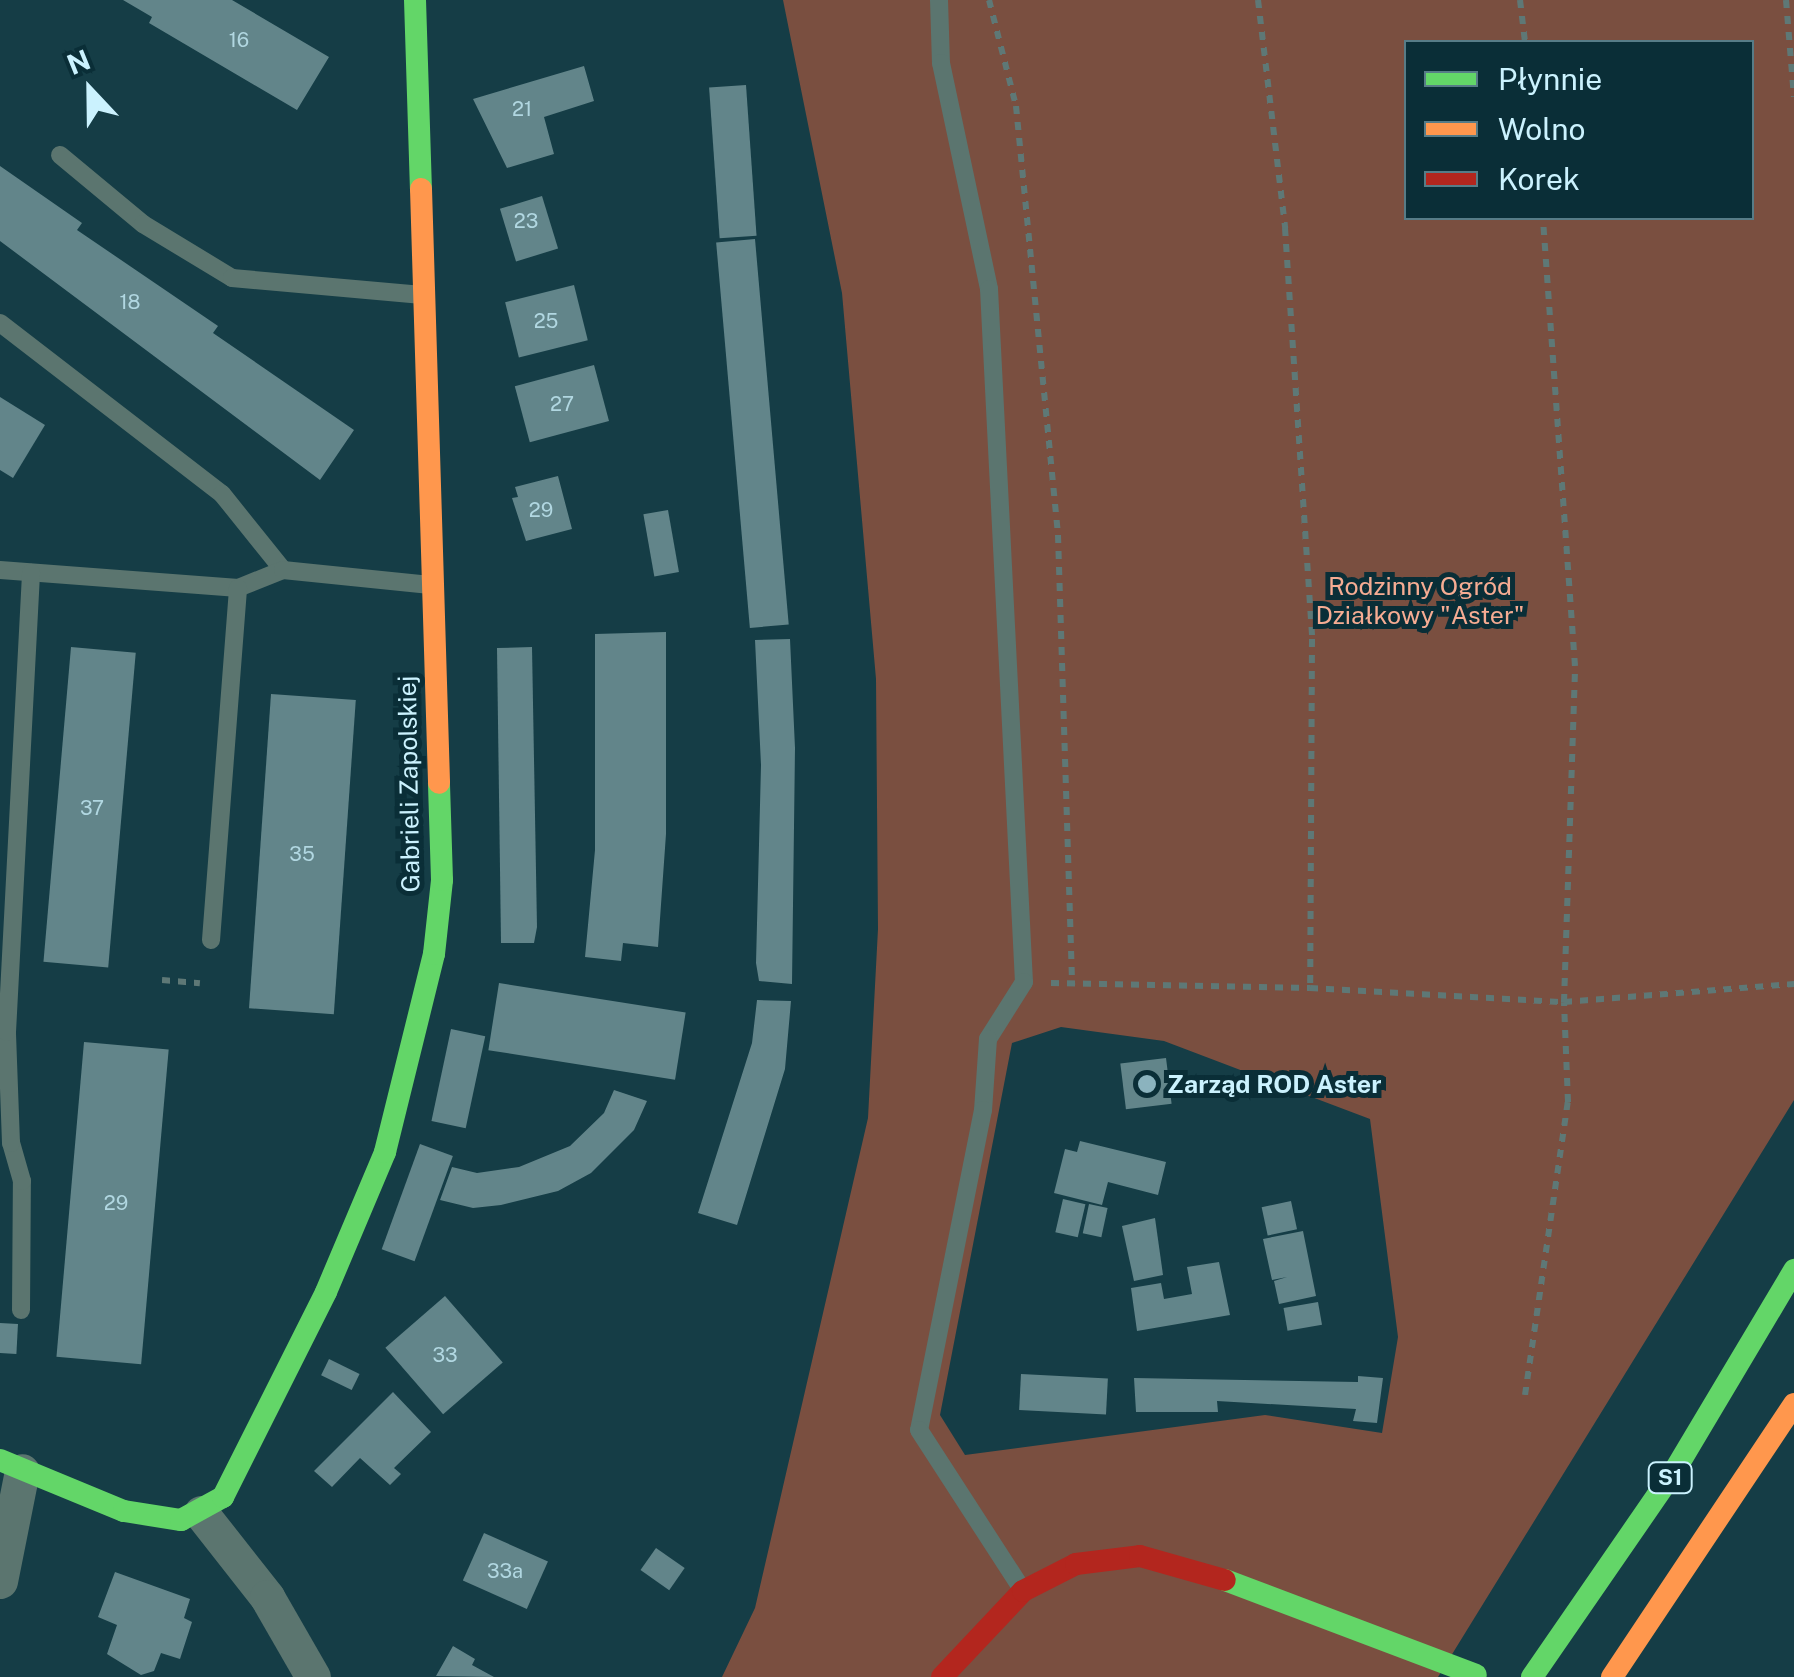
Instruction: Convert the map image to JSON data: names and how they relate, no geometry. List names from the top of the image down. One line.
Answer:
{"streets":{"main road":["Gabrieli Zapolskiej","S1"]},"parks":["Rodzinny Ogród Działkowy \"Aster\""],"places":["Zarząd ROD Aster"],"house_numbers":["16","21","23","18","25","27","29","37","35","29","33","33a"],"legend":["Płynnie","Wolno","Korek"],"north":"top"}
